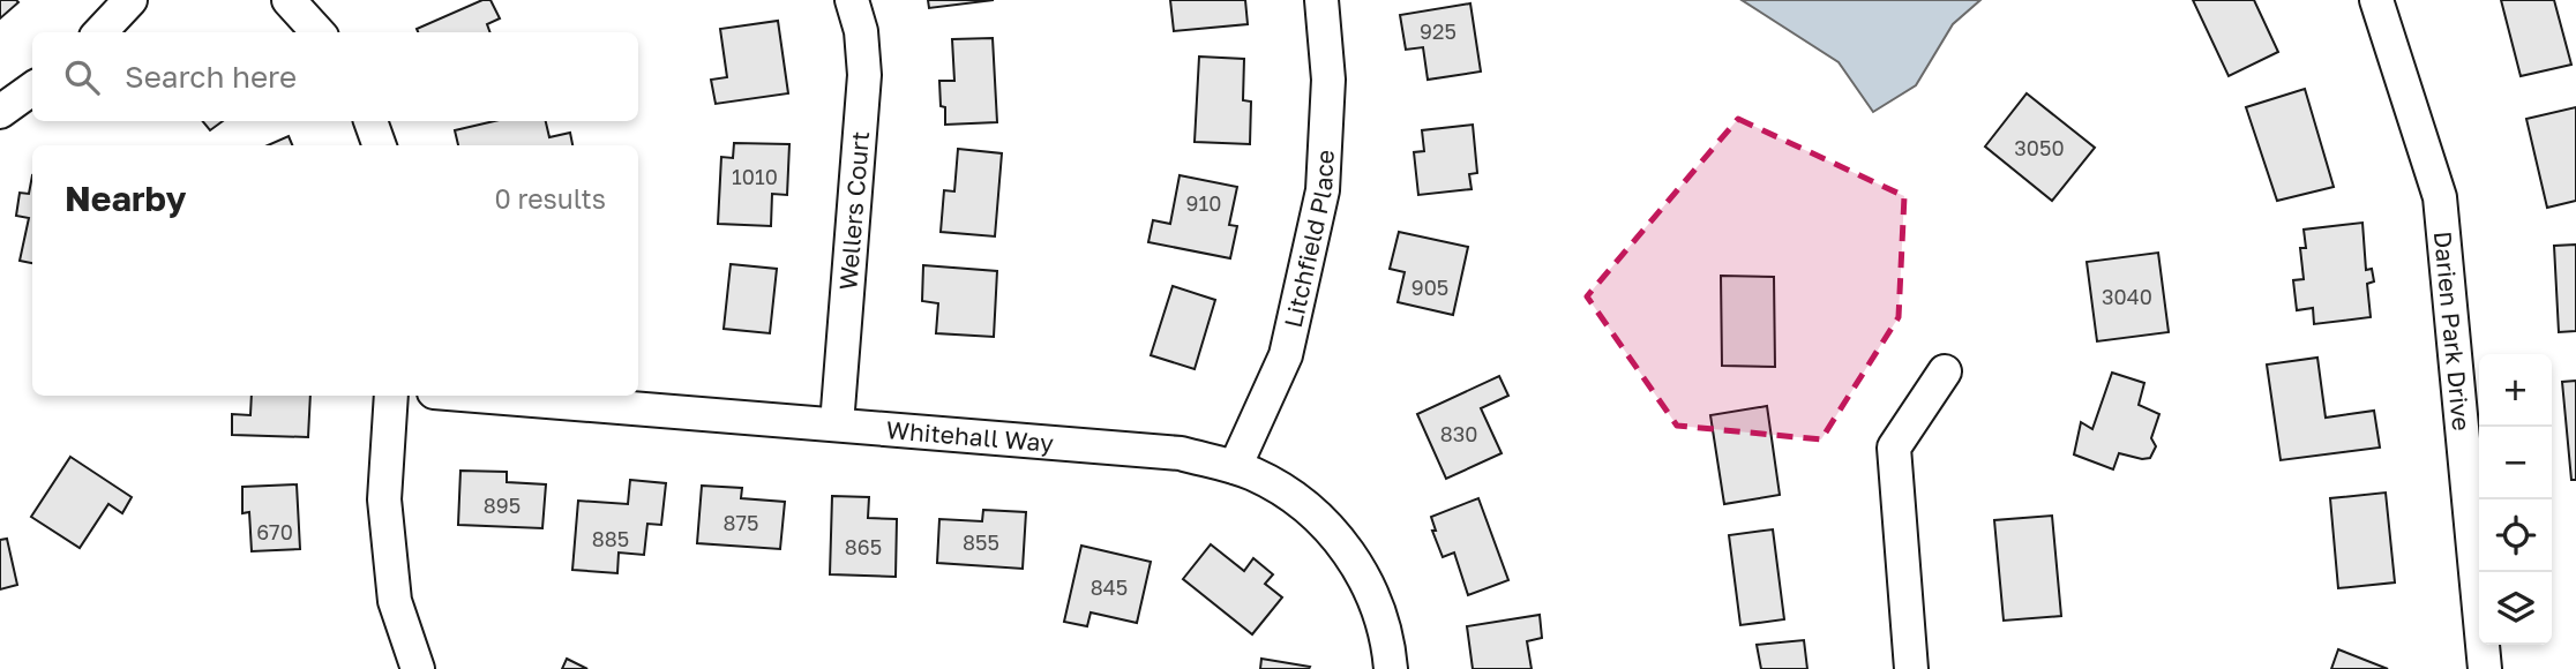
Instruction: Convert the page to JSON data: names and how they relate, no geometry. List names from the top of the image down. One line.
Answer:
{"streets":{"street":["Wellers Court","Litchfield Place","Darien Park Drive","Whitehall Way"]},"crossings":[["Wellers Court","Whitehall Way"],["Litchfield Place","Whitehall Way"]],"house_numbers":["925","3050","1010","910","905","3040","830","895","875","670","885","855","865","845"],"page":{"search":"Search here","heading":["Nearby","0 results"],"map_buttons":["+","−"]}}
